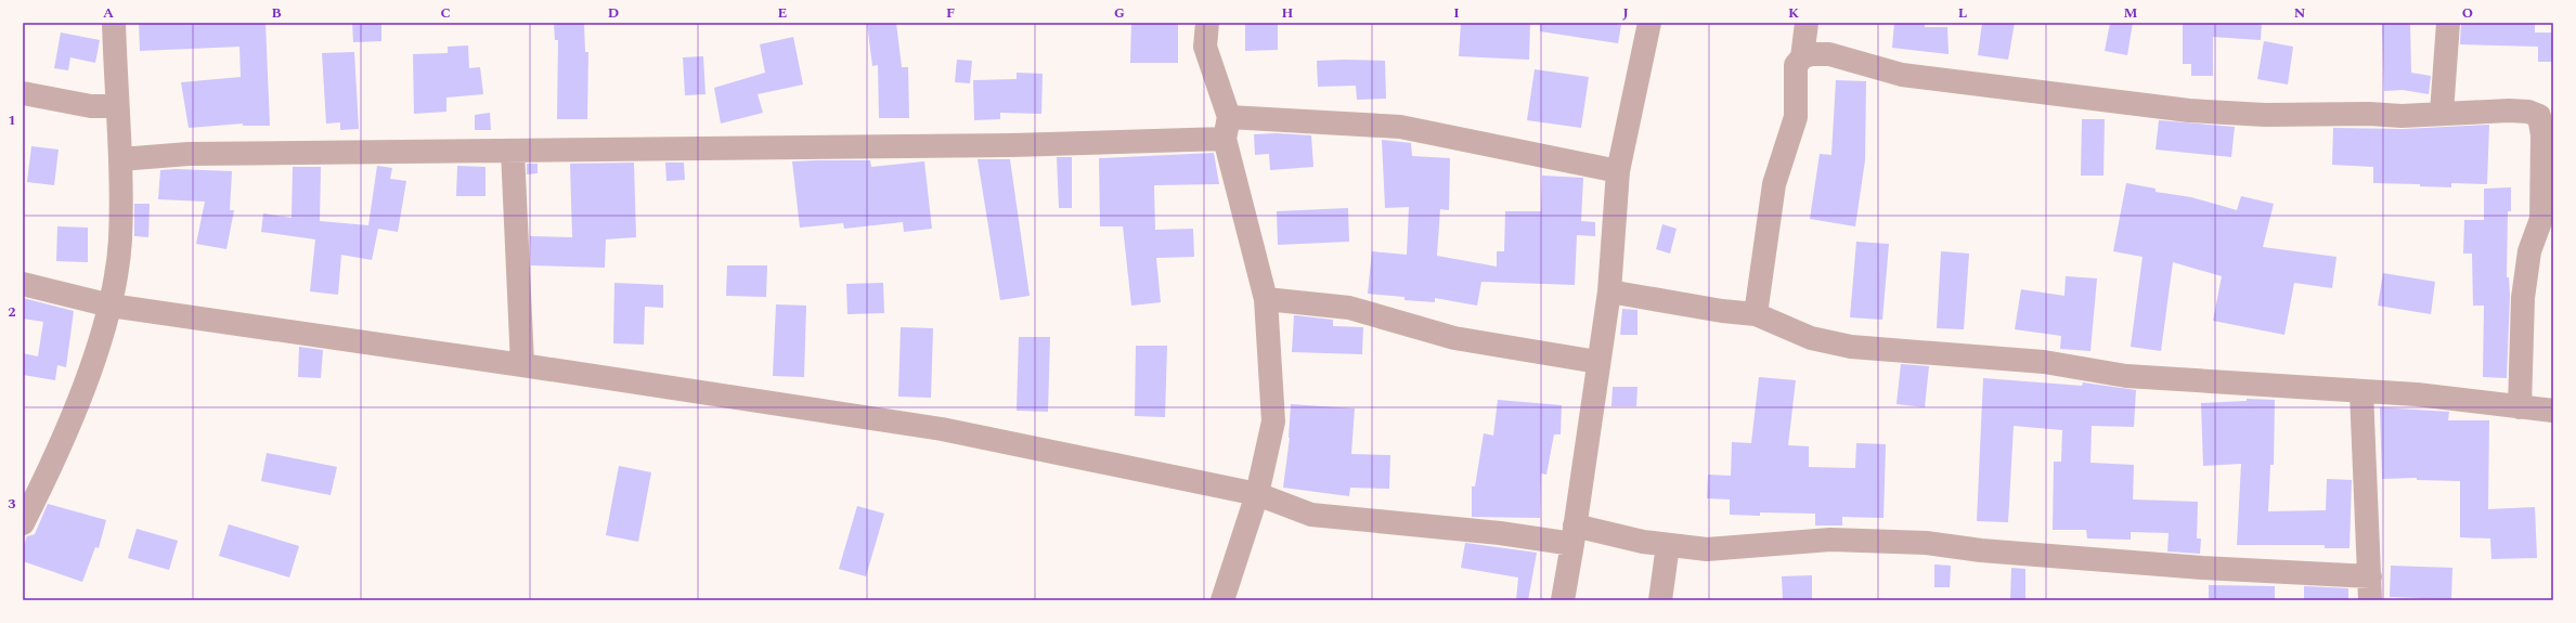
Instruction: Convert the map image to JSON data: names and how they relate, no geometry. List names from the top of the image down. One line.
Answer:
{"grid":{"columns":["A","B","C","D","E","F","G","H","I","J","K","L","M","N","O"],"rows":["1","2","3"]}}
